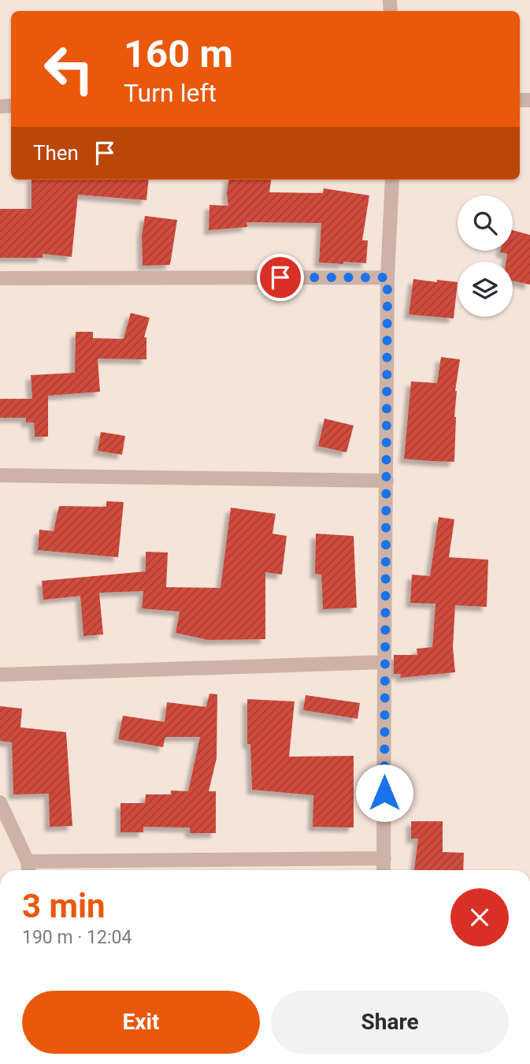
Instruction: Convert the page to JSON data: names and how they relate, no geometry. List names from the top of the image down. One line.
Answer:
{"page":{"turn":["160 m","Turn left"],"then":"Then","heading":["3 min","190 m · 12:04"],"buttons":["Exit","Share"]}}
